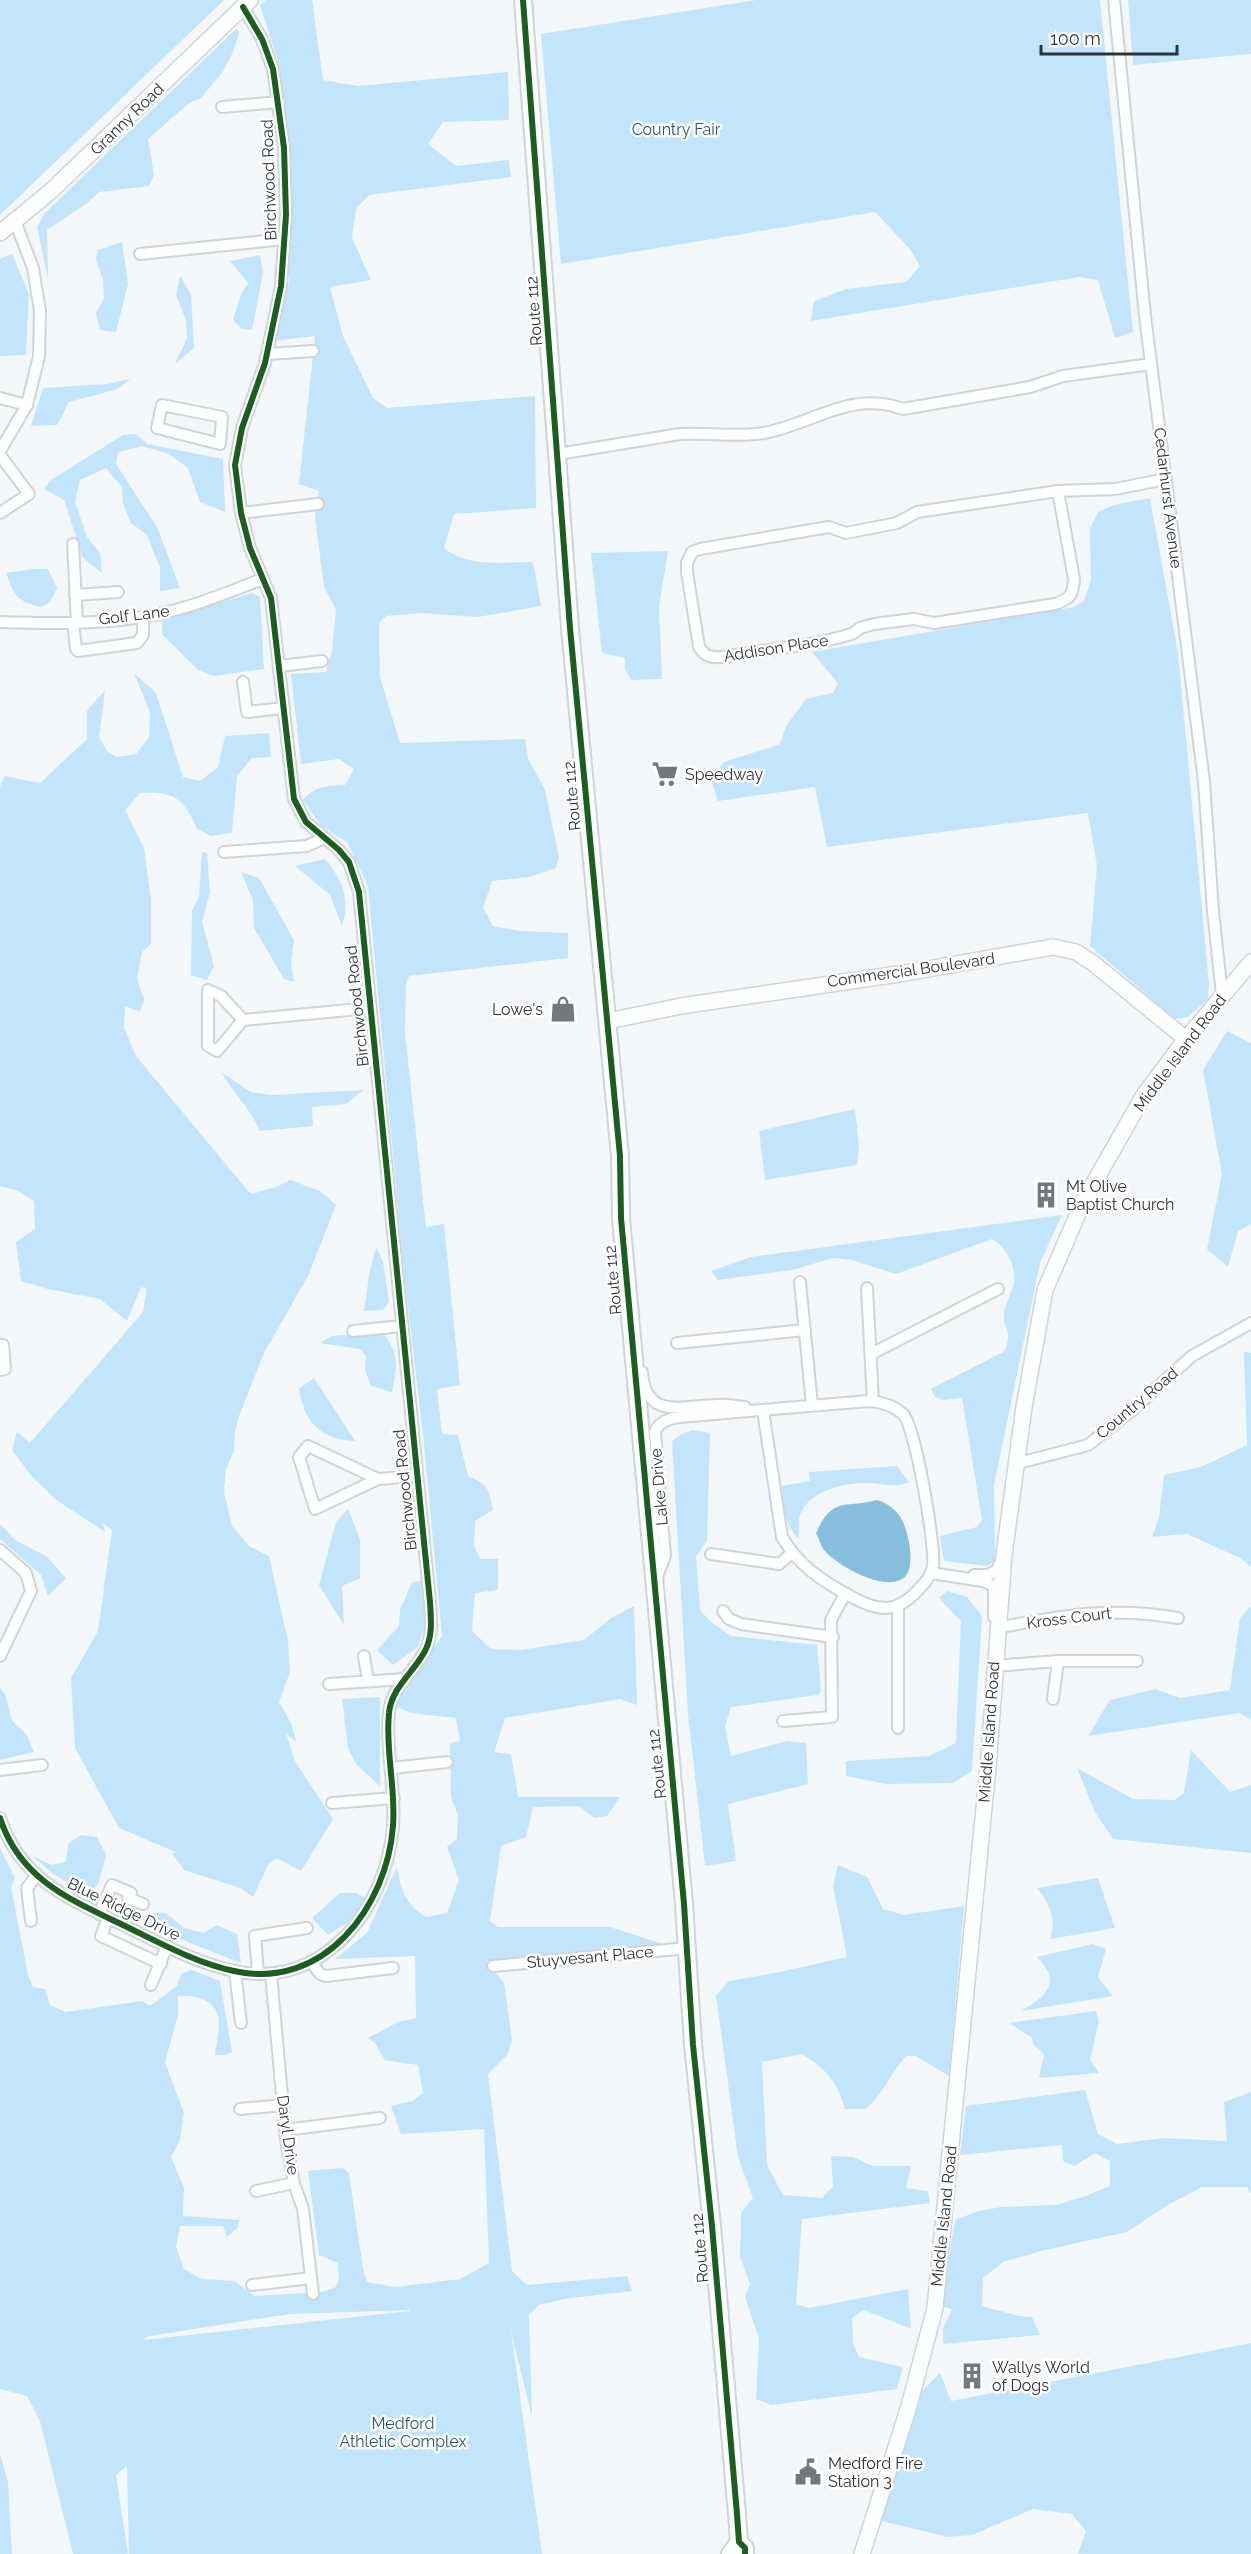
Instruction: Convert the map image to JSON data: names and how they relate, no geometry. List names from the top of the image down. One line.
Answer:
{"streets":{"main road":["Route 112"],"street":["Granny Road","Birchwood Road","Cedarhurst Avenue","Golf Lane","Addison Place","Commercial Boulevard","Middle Island Road","Country Road","Lake Drive","Kross Court","Blue Ridge Drive","Stuyvesant Place","Daryl Drive"]},"crossings":[["Granny Road","Birchwood Road"],["Birchwood Road","Golf Lane"],["Birchwood Road","Blue Ridge Drive"],["Birchwood Road","Daryl Drive"],["Route 112","Commercial Boulevard"],["Route 112","Lake Drive"],["Route 112","Stuyvesant Place"],["Cedarhurst Avenue","Addison Place"],["Cedarhurst Avenue","Middle Island Road"],["Commercial Boulevard","Middle Island Road"],["Middle Island Road","Country Road"],["Middle Island Road","Kross Court"],["Blue Ridge Drive","Daryl Drive"]],"parks":["Country Fair","Medford Athletic Complex"],"places":{"supermarket":["Speedway"],"shop":["Lowe's"],"building":["Mt Olive Baptist Church","Wallys World of Dogs"],"public building":["Medford Fire Station 3"]},"scale_bar":"100 m"}
